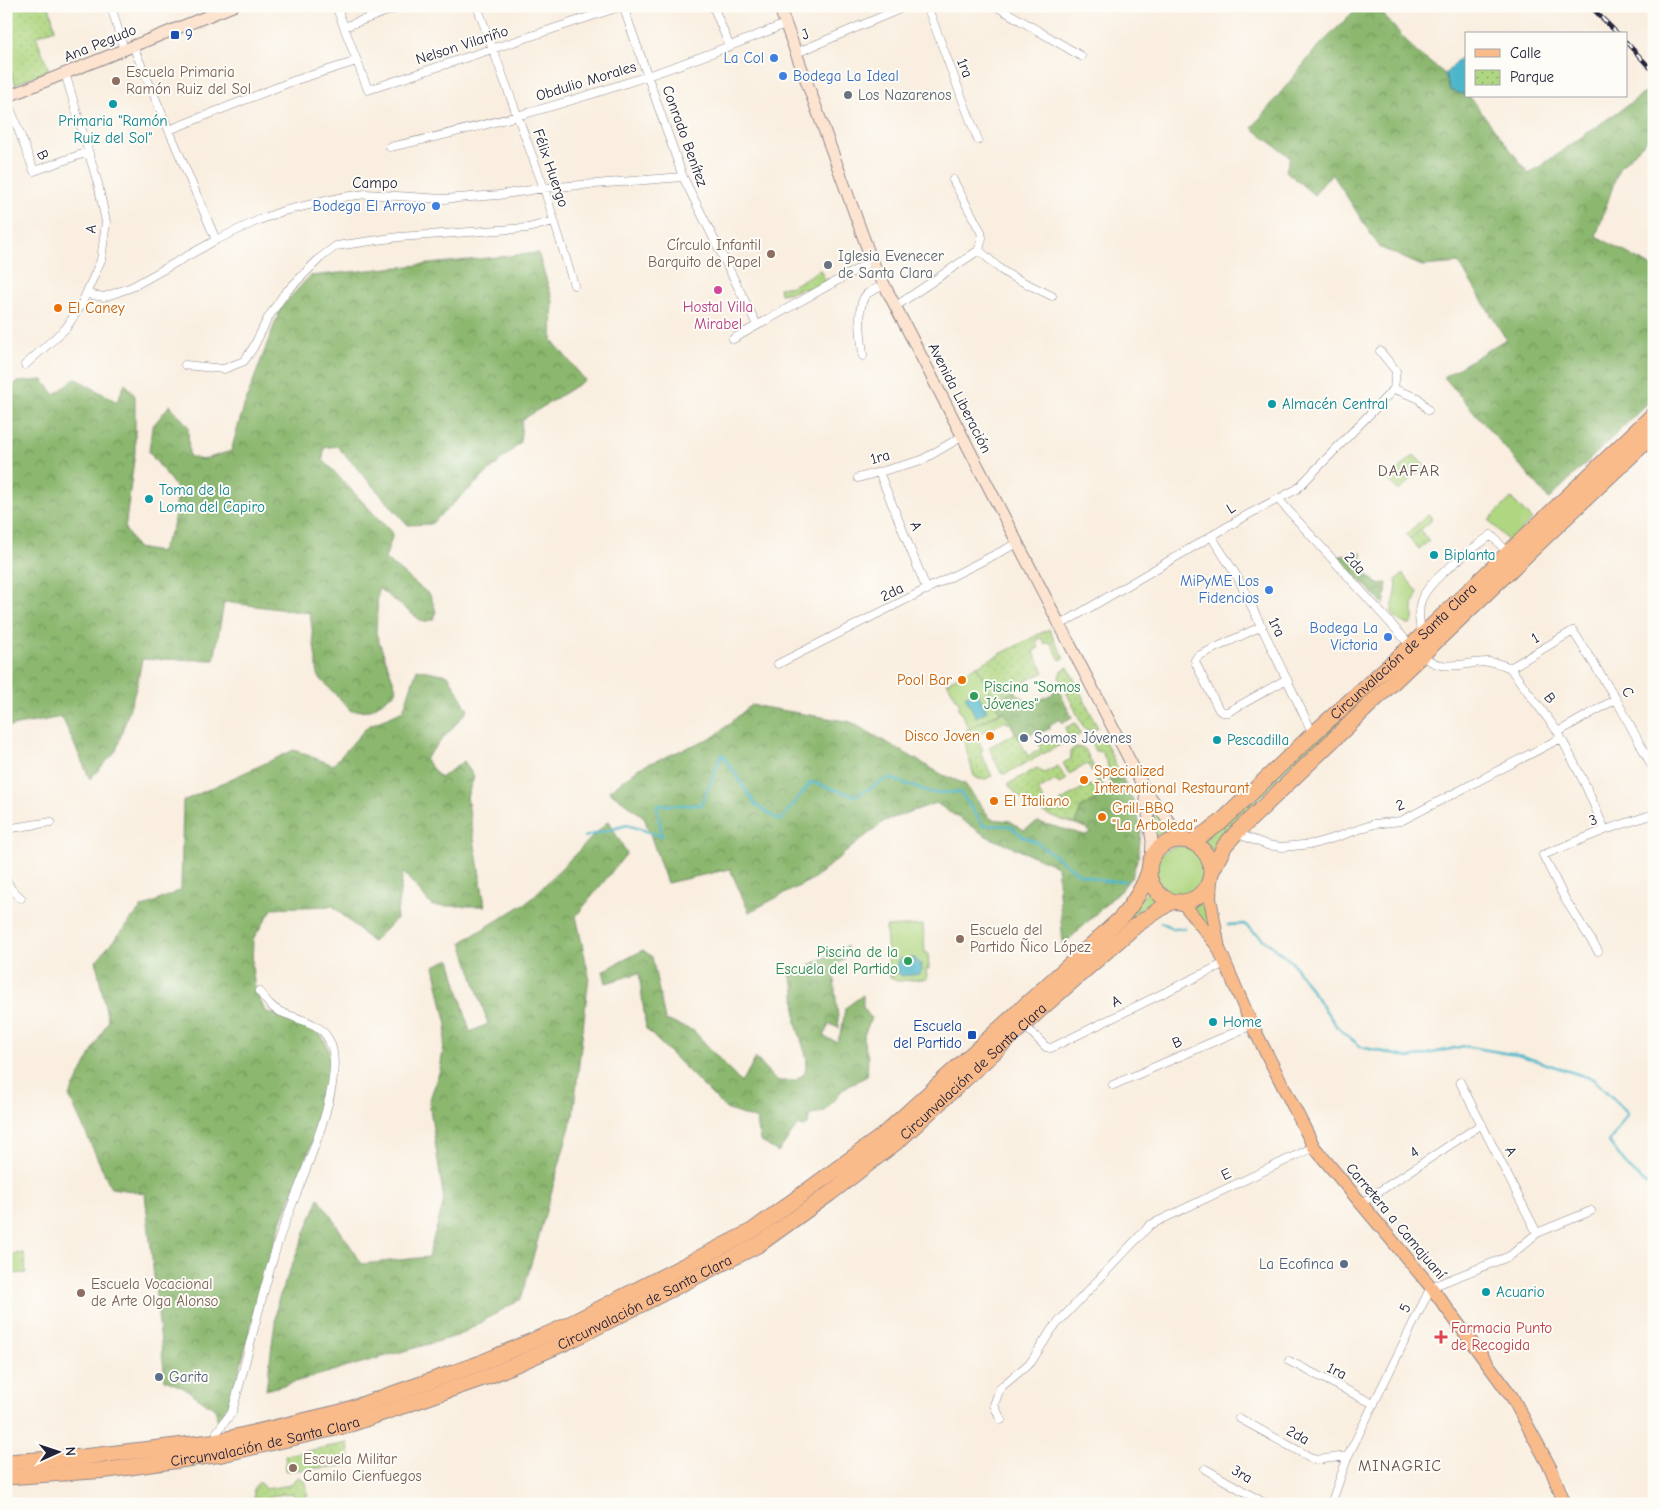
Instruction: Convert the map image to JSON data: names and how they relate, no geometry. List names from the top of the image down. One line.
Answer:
{"streets":{"highway":["Circunvalación de Santa Clara"],"main road":["Ana Pegudo","Avenida Liberación","Carretera a Camajuaní"],"street":["J","Nelson Vilariño","1ra","Obdulio Morales","Conrado Benítez","B","Félix Huergo","Campo","A","L","2da","1","C","2","3","4","E","5","3ra"]},"crossings":[["J","Avenida Liberación"],["Ana Pegudo","B"],["Ana Pegudo","A"],["Nelson Vilariño","Conrado Benítez"],["Nelson Vilariño","Félix Huergo"],["1ra","A"],["1ra","Avenida Liberación"],["1ra","L"],["1ra","Circunvalación de Santa Clara"],["1ra","5"],["Obdulio Morales","Conrado Benítez"],["Obdulio Morales","Félix Huergo"],["Obdulio Morales","Avenida Liberación"],["Conrado Benítez","Campo"],["B","A"],["B","1"],["B","2"],["B","3"],["B","Carretera a Camajuaní"],["Félix Huergo","Campo"],["Campo","A"],["A","2da"],["A","Circunvalación de Santa Clara"],["A","4"],["A","Carretera a Camajuaní"],["Avenida Liberación","L"],["Avenida Liberación","2da"],["Avenida Liberación","Circunvalación de Santa Clara"],["Avenida Liberación","Carretera a Camajuaní"],["L","2da"],["2da","Circunvalación de Santa Clara"],["2da","5"],["1","C"],["Circunvalación de Santa Clara","2"],["Circunvalación de Santa Clara","Carretera a Camajuaní"],["C","2"],["4","Carretera a Camajuaní"],["E","Carretera a Camajuaní"],["Carretera a Camajuaní","5"]],"districts":["DAAFAR","MINAGRIC"],"places":{"transit":["9","Escuela del Partido"],"other":["La Col","Bodega La Ideal","Escuela Primaria Ramón Ruiz del Sol","Los Nazarenos","Primaria \"Ramón Ruiz del Sol\"","Bodega El Arroyo","Círculo Infantil Barquito de Papel","Iglesia Evenecer de Santa Clara","Hostal Villa Mirabel","El Caney","Almacén Central","Toma de la Loma del Capiro","Biplanta","MiPyME Los Fidencios","Bodega La Victoria","Pool Bar","Piscina \"Somos Jóvenes\"","Disco Joven","Somos Jóvenes","Pescadilla","Specialized International Restaurant","El Italiano","Grill-BBQ \"La Arboleda\"","Escuela del Partido Ñico López","Piscina de la Escuela del Partido","Home","La Ecofinca","Acuario","Escuela Vocacional de Arte Olga Alonso","Garita","Escuela Militar Camilo Cienfuegos"],"health":["Farmacia Punto de Recogida"]},"legend":["Calle","Parque"],"north":"right"}
